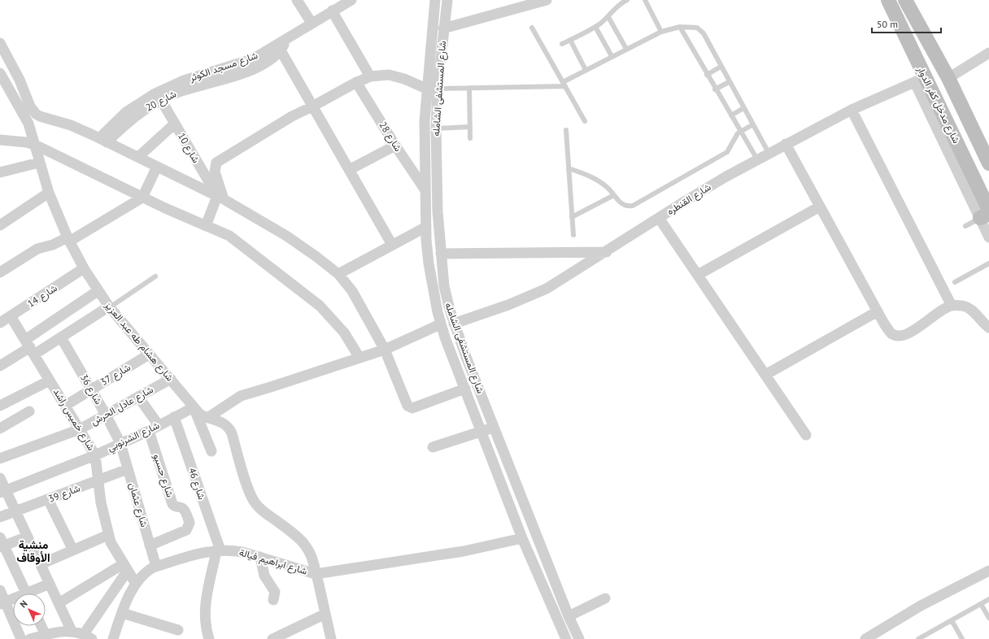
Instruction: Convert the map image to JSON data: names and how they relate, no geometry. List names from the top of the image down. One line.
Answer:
{"streets":{"main road":["شارع مدخل كفر الدوار"],"street":["شارع مسجد الكوثر","شارع المستشفى الشامله","شارع 20","شارع 28","شارع 10","شارع القنطره","شارع 14","شارع هشام طه عبد العزيز","شارع 37","شارع 36","شارع عادل الحرش","شارع خميس راشد","شارع الشرنوبي","شارع حسبو","شارع 46","شارع 39","شارع عثمان","شارع ابراهيم فيالة"]},"crossings":[["شارع مسجد الكوثر","شارع 20"],["شارع المستشفى الشامله","شارع 28"],["شارع المستشفى الشامله","شارع القنطره"],["شارع 20","شارع 10"],["شارع مدخل كفر الدوار","شارع القنطره"],["شارع 14","شارع هشام طه عبد العزيز"],["شارع 14","شارع خميس راشد"],["شارع هشام طه عبد العزيز","شارع 37"],["شارع هشام طه عبد العزيز","شارع عادل الحرش"],["شارع هشام طه عبد العزيز","شارع الشرنوبي"],["شارع هشام طه عبد العزيز","شارع ابراهيم فيالة"],["شارع 37","شارع 36"],["شارع 37","شارع خميس راشد"],["شارع 36","شارع عادل الحرش"],["شارع 36","شارع الشرنوبي"],["شارع 36","شارع عثمان"],["شارع عادل الحرش","شارع خميس راشد"],["شارع عادل الحرش","شارع حسبو"],["شارع خميس راشد","شارع الشرنوبي"],["شارع خميس راشد","شارع 39"],["شارع خميس راشد","شارع ابراهيم فيالة"],["شارع الشرنوبي","شارع حسبو"],["شارع الشرنوبي","شارع 46"],["شارع الشرنوبي","شارع عثمان"],["شارع حسبو","شارع عثمان"],["شارع 46","شارع ابراهيم فيالة"],["شارع 39","شارع عثمان"],["شارع عثمان","شارع ابراهيم فيالة"]],"districts":["منشية الأوقاف"],"scale_bar":"50 m","north":"top left"}
